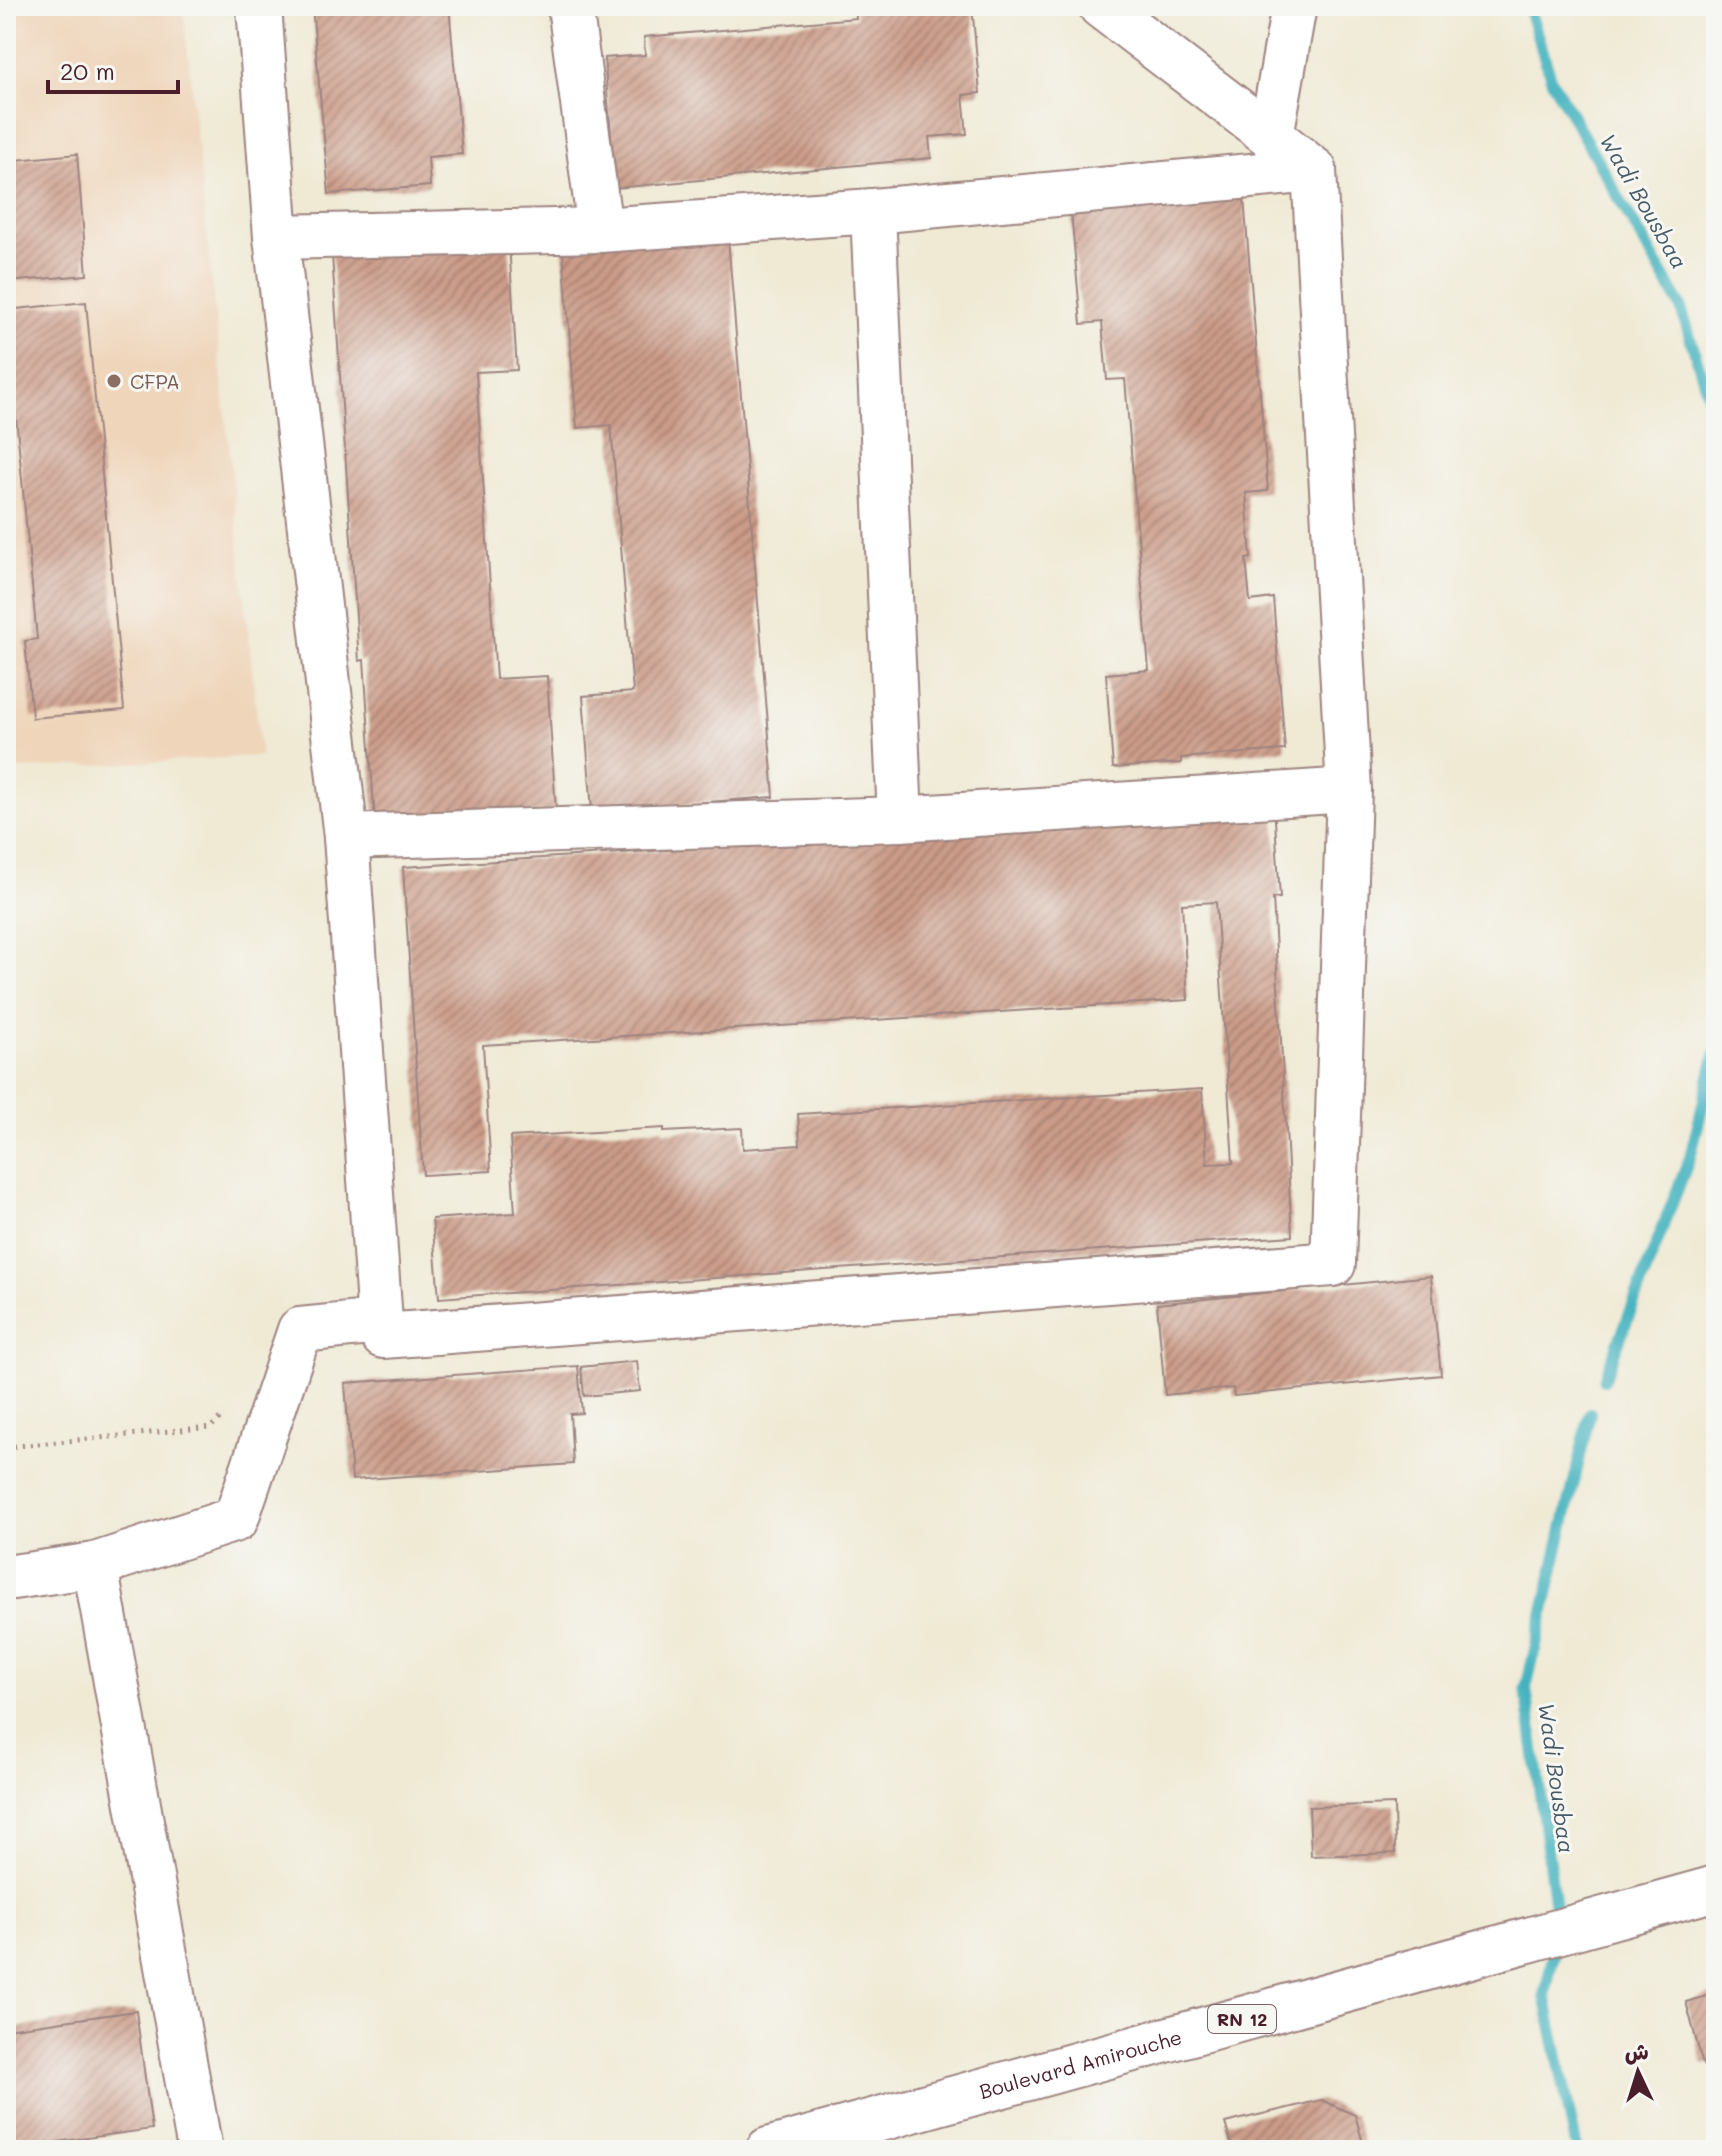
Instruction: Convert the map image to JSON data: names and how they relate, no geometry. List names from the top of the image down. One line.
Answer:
{"streets":{"street":["RN 12","Boulevard Amirouche"]},"water":["Wadi Bousbaa"],"places":["CFPA"],"scale_bar":"20 m","north":"top"}
